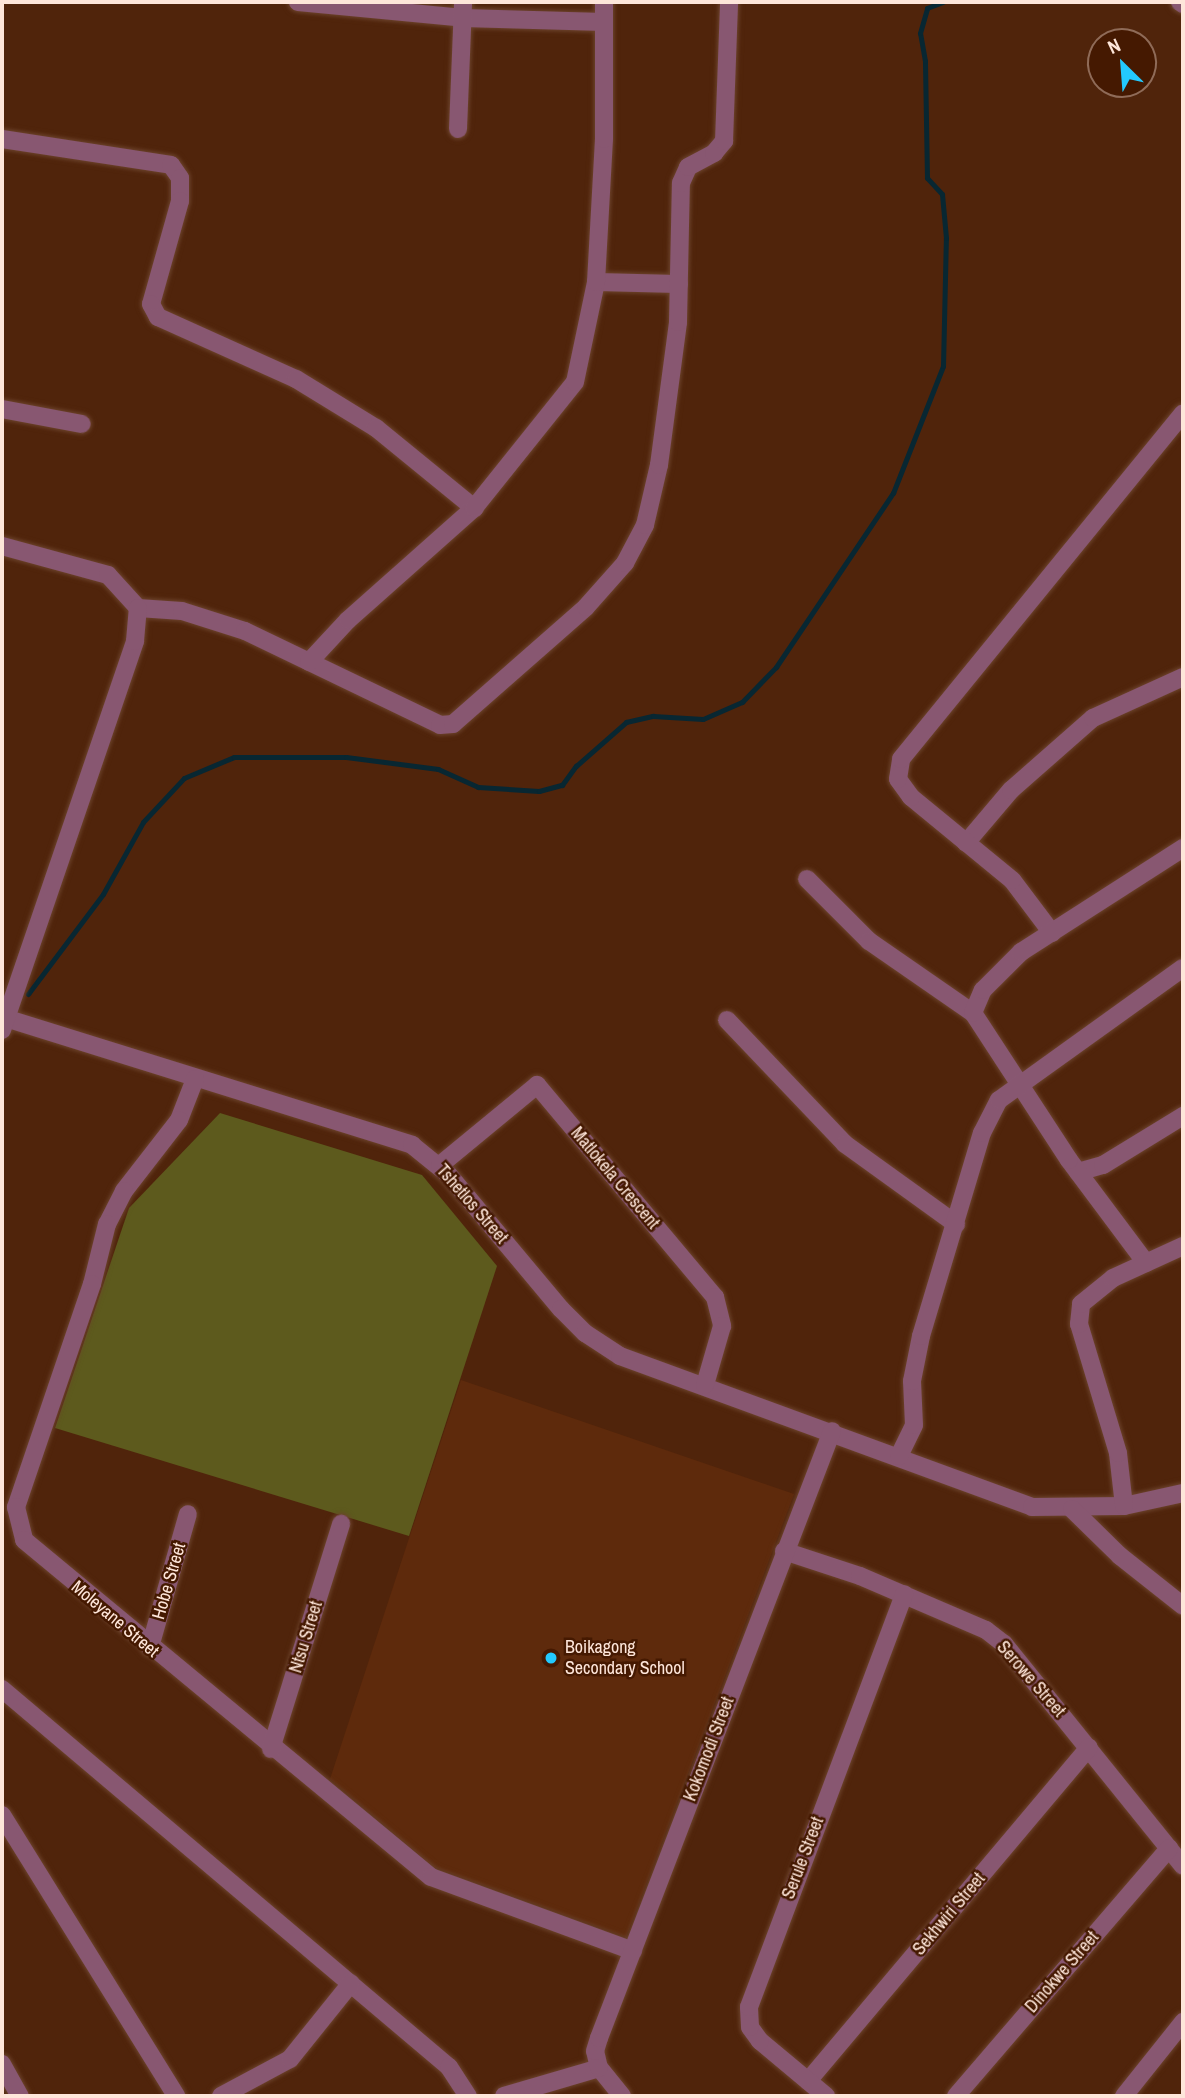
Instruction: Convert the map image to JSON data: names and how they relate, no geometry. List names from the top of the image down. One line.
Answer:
{"streets":{"street":["Matlokela Crescent","Tshetlos Street","Hobe Street","Moleyane Street","Ntsu Street","Serowe Street","Kokomodi Street","Serule Street","Sekhwiri Street","Dinokwe Street"]},"crossings":[["Matlokela Crescent","Tshetlos Street"],["Tshetlos Street","Moleyane Street"],["Tshetlos Street","Kokomodi Street"],["Hobe Street","Moleyane Street"],["Moleyane Street","Ntsu Street"],["Moleyane Street","Kokomodi Street"],["Serowe Street","Kokomodi Street"],["Serowe Street","Serule Street"],["Serowe Street","Sekhwiri Street"],["Serowe Street","Dinokwe Street"],["Serule Street","Sekhwiri Street"]],"places":["Boikagong Secondary School"],"north":"top left"}
